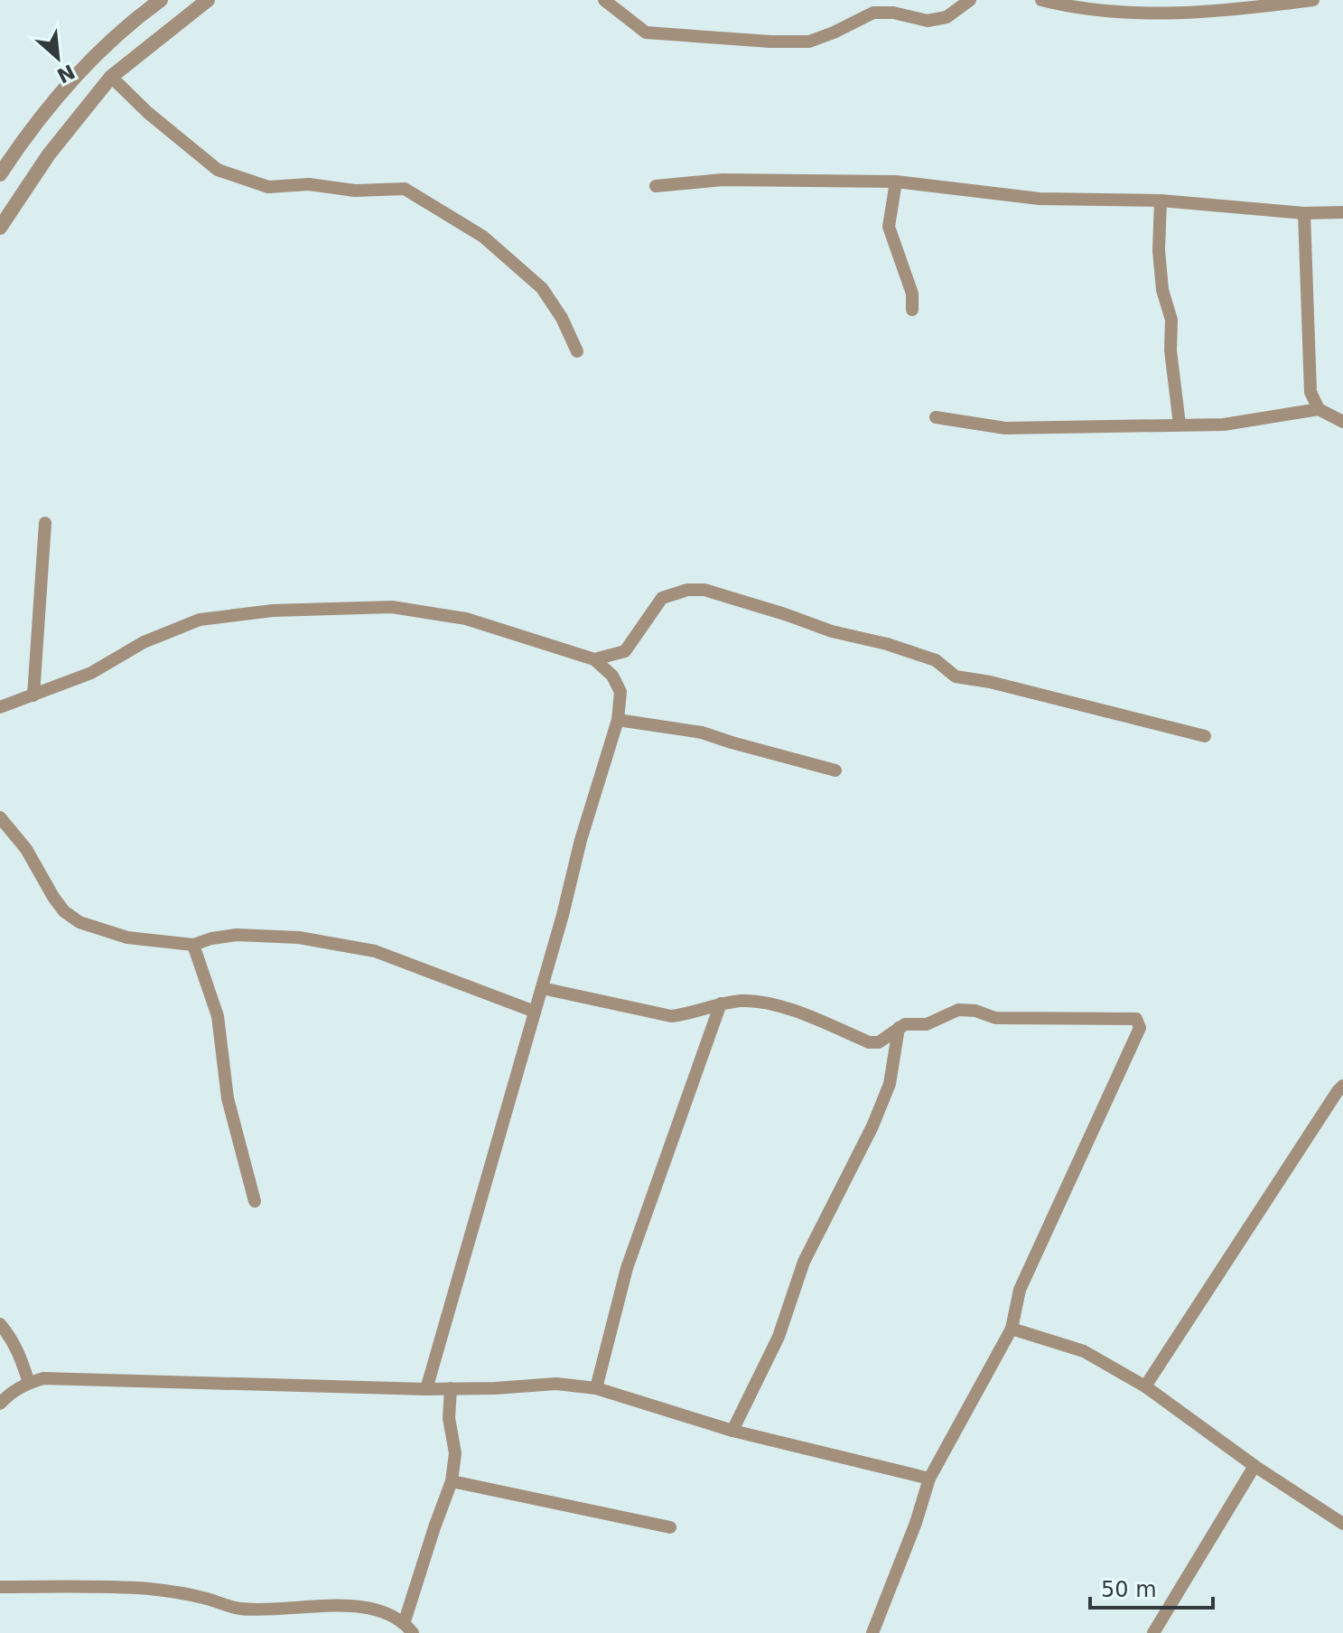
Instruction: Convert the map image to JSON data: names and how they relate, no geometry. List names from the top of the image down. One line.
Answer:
{"scale_bar":"50 m","north":"bottom right"}
